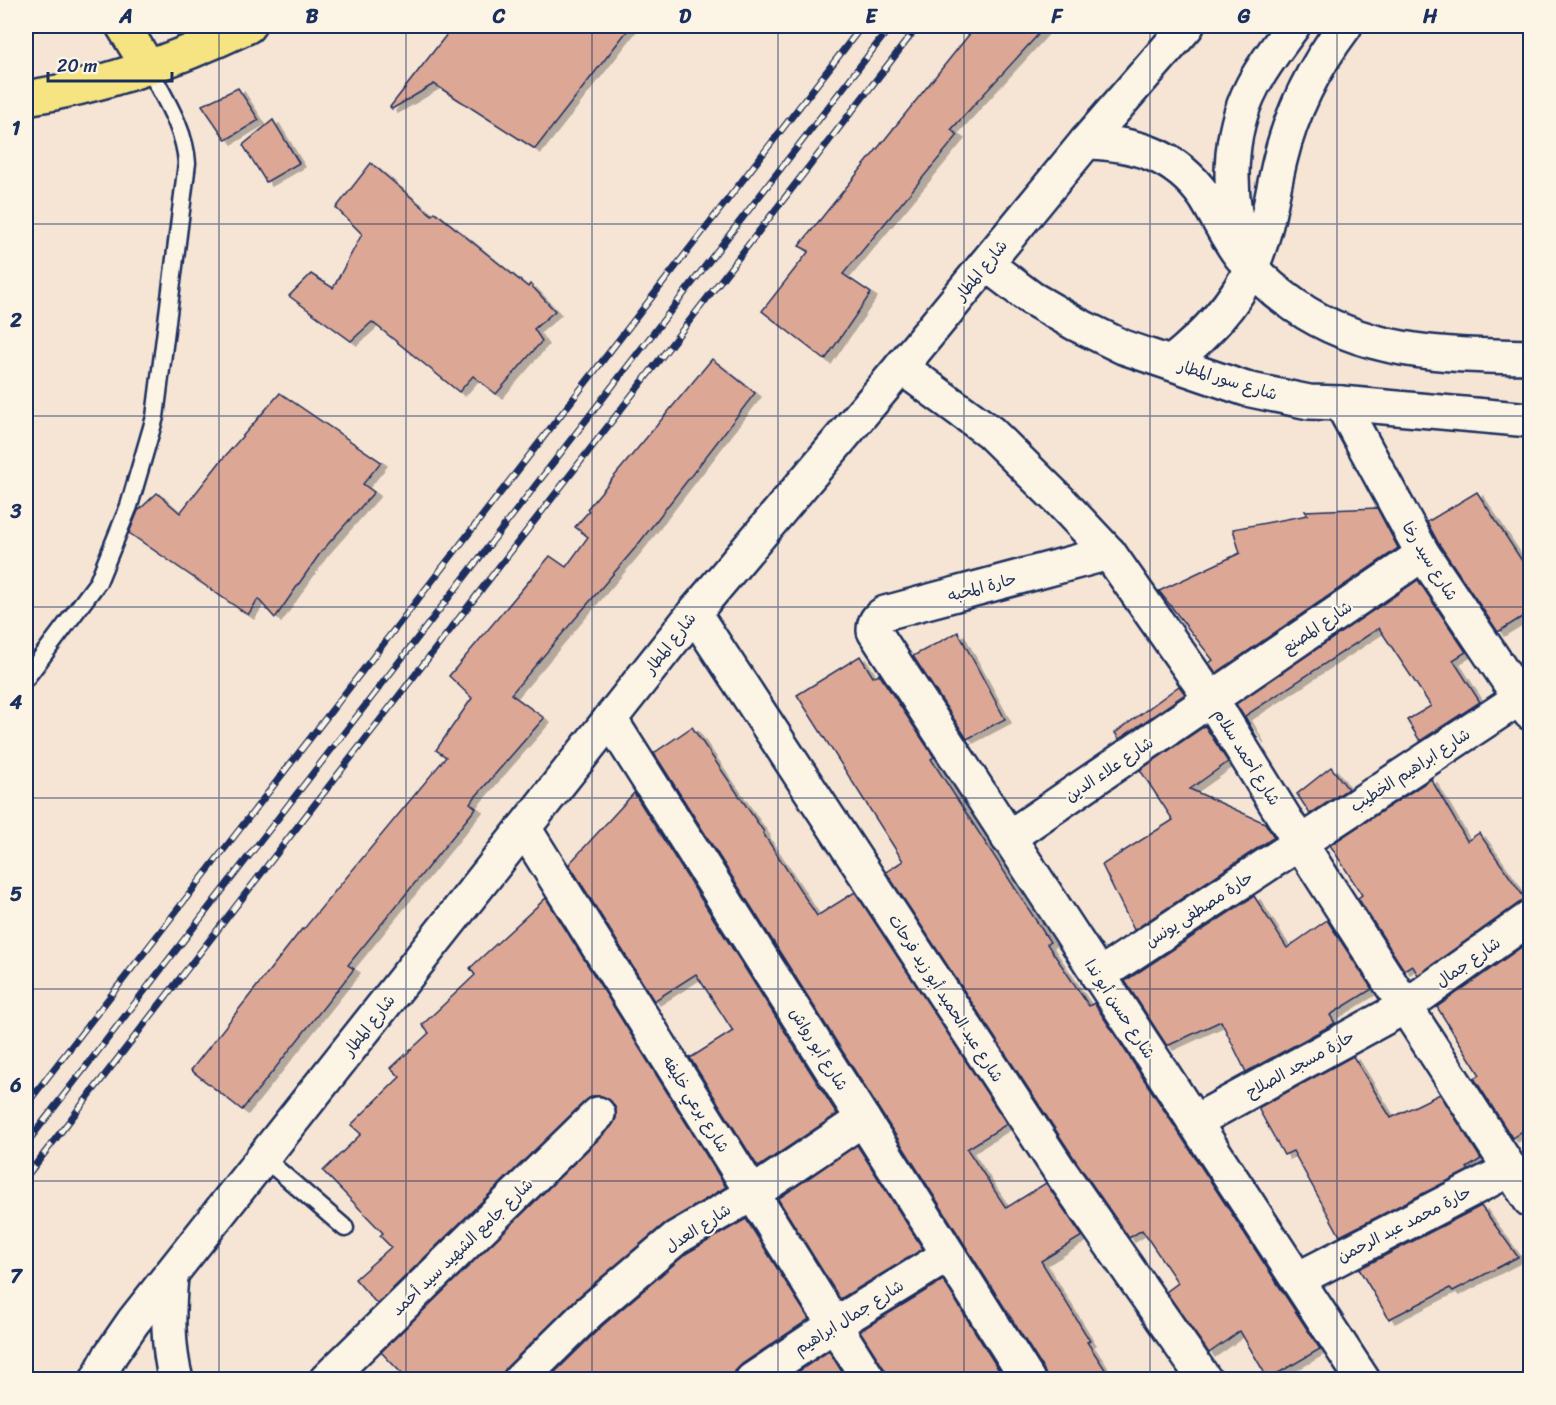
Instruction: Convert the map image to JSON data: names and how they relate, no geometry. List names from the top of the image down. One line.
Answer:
{"streets":{"street":["شارع المطار","شارع سور المطار","شارع سيد رخا","حارة المحبه","شارع المصنع","شارع أحمد سلام","شارع علاء الدين","شارع ابراهيم الخطيب","حارة مصطفى يونس","شارع جمال","شارع عبد الحميد أبو زيد فرحات","شارع حسن أبو ندا","شارع أبو رواش","حارة مسجد الصلاح","شارع برعي خليفه","حارة محمد عبد الرحمن","شارع العدل","شارع جامع الشهيد سيد أحمد","شارع جمال ابراهيم"]},"crossings":[["شارع المطار","شارع سور المطار"],["شارع المطار","شارع أحمد سلام"],["شارع المطار","شارع عبد الحميد أبو زيد فرحات"],["شارع المطار","شارع أبو رواش"],["شارع المطار","شارع برعي خليفه"],["شارع سور المطار","شارع سيد رخا"],["شارع سيد رخا","شارع المصنع"],["شارع سيد رخا","شارع ابراهيم الخطيب"],["حارة المحبه","شارع أحمد سلام"],["حارة المحبه","شارع حسن أبو ندا"],["شارع المصنع","شارع أحمد سلام"],["شارع المصنع","شارع علاء الدين"],["شارع أحمد سلام","شارع علاء الدين"],["شارع أحمد سلام","شارع ابراهيم الخطيب"],["شارع أحمد سلام","حارة مصطفى يونس"],["شارع أحمد سلام","شارع جمال"],["شارع أحمد سلام","حارة مسجد الصلاح"],["شارع أحمد سلام","حارة محمد عبد الرحمن"],["شارع علاء الدين","شارع حسن أبو ندا"],["شارع ابراهيم الخطيب","حارة مصطفى يونس"],["حارة مصطفى يونس","شارع حسن أبو ندا"],["شارع جمال","حارة مسجد الصلاح"],["شارع حسن أبو ندا","حارة مسجد الصلاح"],["شارع حسن أبو ندا","حارة محمد عبد الرحمن"],["شارع أبو رواش","شارع العدل"],["شارع أبو رواش","شارع جمال ابراهيم"],["شارع برعي خليفه","شارع العدل"],["شارع برعي خليفه","شارع جمال ابراهيم"]],"scale_bar":"20 m","grid":{"columns":["A","B","C","D","E","F","G","H"],"rows":["1","2","3","4","5","6","7"]}}
